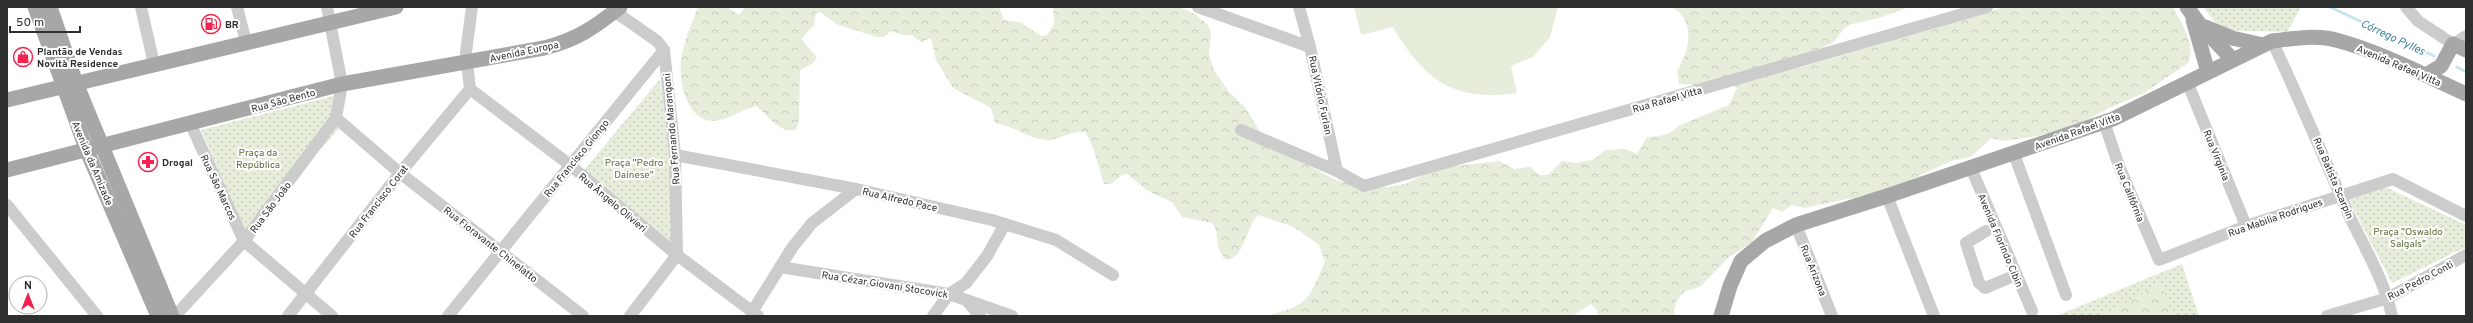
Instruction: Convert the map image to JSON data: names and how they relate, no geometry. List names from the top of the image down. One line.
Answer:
{"streets":{"main road":["Avenida Europa","Avenida Rafael Vitta","Rua São Bento","Avenida da Amizade"],"street":["Rua Vitório Furlan","Rua Rafael Vitta","Rua Fernando Marangoni","Rua Virginia","Rua Francisco Giongo","Rua Batista Scarpin","Rua São Marcos","Rua Califórnia","Rua Alfredo Pace","Rua Francisco Corat","Rua Ângelo Olivieri","Rua São João","Rua Mabilia Rodrigues","Avenida Florindo Cibin","Rua Fioravante Chinelatto","Rua Arizona","Rua Pedro Conti","Rua Cézar Giovani Stocovick"]},"crossings":[["Avenida Europa","Rua São Bento"],["Avenida Rafael Vitta","Rua Virginia"],["Avenida Rafael Vitta","Rua Batista Scarpin"],["Avenida Rafael Vitta","Rua Califórnia"],["Avenida Rafael Vitta","Avenida Florindo Cibin"],["Avenida Rafael Vitta","Rua Arizona"],["Rua Vitório Furlan","Rua Rafael Vitta"],["Rua São Bento","Avenida da Amizade"],["Rua São Bento","Rua São Marcos"],["Rua São Bento","Rua São João"],["Rua Fernando Marangoni","Rua Francisco Giongo"],["Rua Fernando Marangoni","Rua Alfredo Pace"],["Rua Fernando Marangoni","Rua Ângelo Olivieri"],["Rua Virginia","Rua Mabilia Rodrigues"],["Rua Francisco Giongo","Rua Ângelo Olivieri"],["Rua Francisco Giongo","Rua Fioravante Chinelatto"],["Avenida da Amizade","Rua São João"],["Rua Batista Scarpin","Rua Mabilia Rodrigues"],["Rua Batista Scarpin","Rua Pedro Conti"],["Rua São Marcos","Rua Francisco Corat"],["Rua São Marcos","Rua São João"],["Rua Califórnia","Rua Mabilia Rodrigues"],["Rua Francisco Corat","Rua Ângelo Olivieri"],["Rua Francisco Corat","Rua Fioravante Chinelatto"],["Rua São João","Rua Fioravante Chinelatto"]],"water":["Córrego Pylles"],"parks":["Praça da República","Praça \"Pedro Dainese\"","Praça \"Oswaldo Salgals\""],"places":{"fuel station":["BR"],"shop":["Plantão de Vendas Novità Residence"],"pharmacy":["Drogal"]},"scale_bar":"50 m","north":"top"}
